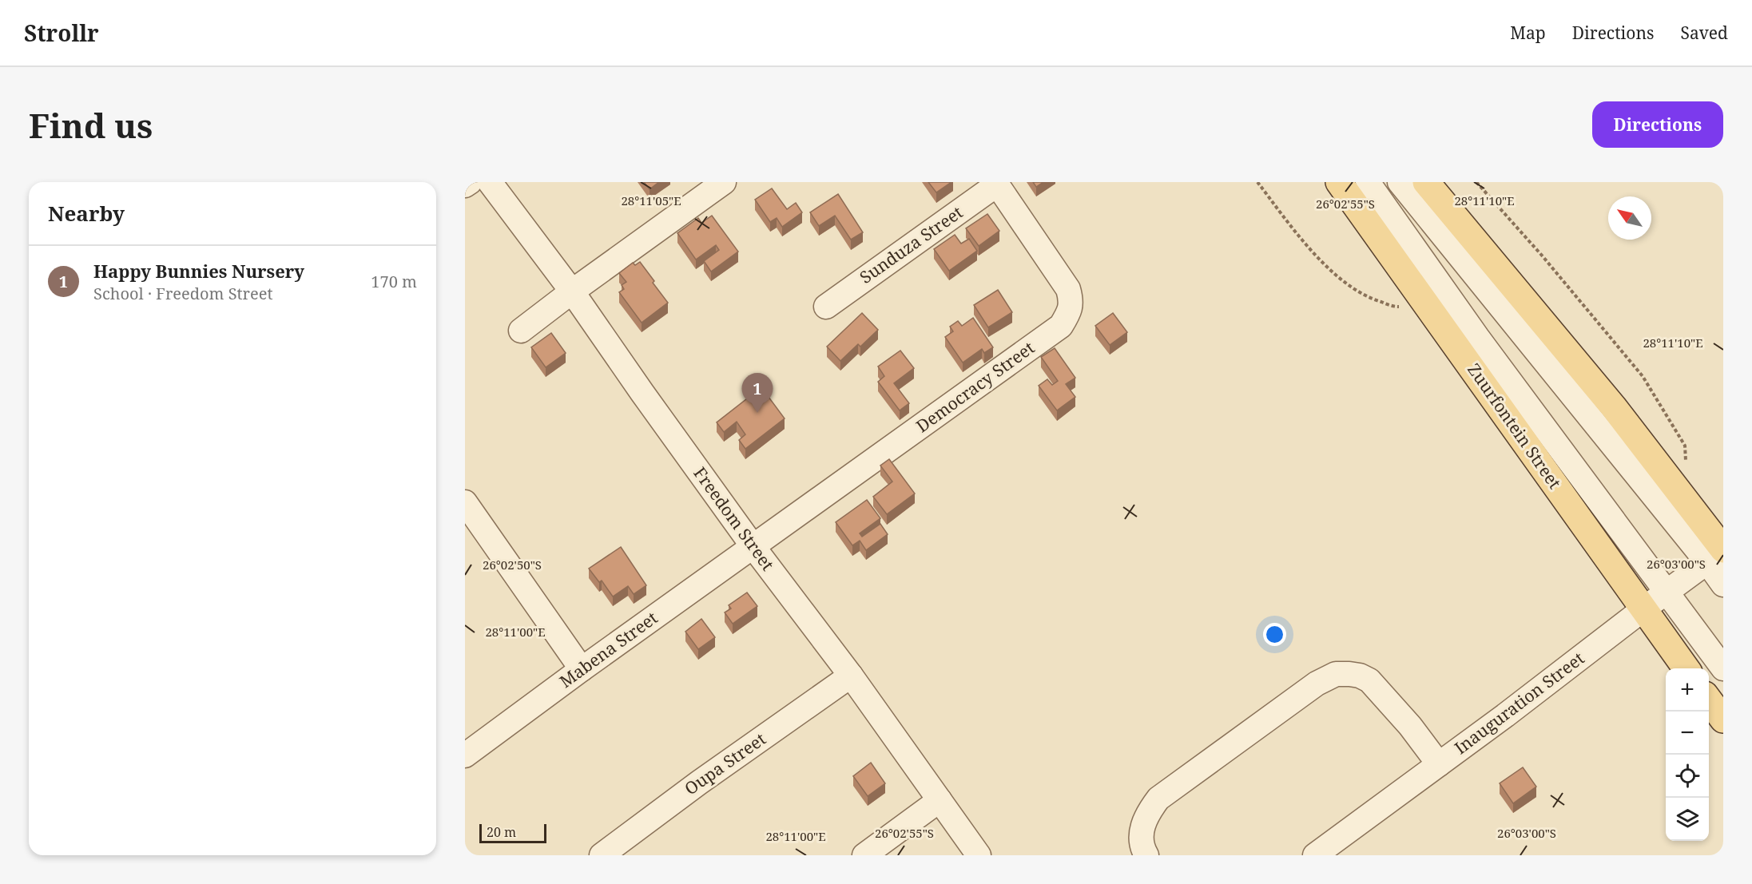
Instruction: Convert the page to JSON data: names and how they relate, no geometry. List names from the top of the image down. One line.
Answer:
{"streets":{"main road":["Zuurfontein Street"],"street":["Sunduza Street","Democracy Street","Freedom Street","Mabena Street","Inauguration Street","Oupa Street"]},"crossings":[["Sunduza Street","Democracy Street"],["Democracy Street","Freedom Street"],["Democracy Street","Mabena Street"],["Zuurfontein Street","Inauguration Street"],["Freedom Street","Mabena Street"],["Freedom Street","Oupa Street"]],"scale_bar":"20 m","north":"top left","page":{"header":"Strollr","nav":["Map","Directions","Saved"],"buttons":"Directions","title":"Find us","heading":"Nearby","list":[{"mark":"1","name":"Happy Bunnies Nursery","note":"School · Freedom Street","value":"170 m"}],"pins":"1","map_buttons":["+","−"],"scale":"20 m"},"coordinates":["28°11'05\"E","28°11'10\"E","26°02'55\"S","26°03'00\"S","26°02'50\"S","28°11'00\"E"]}
